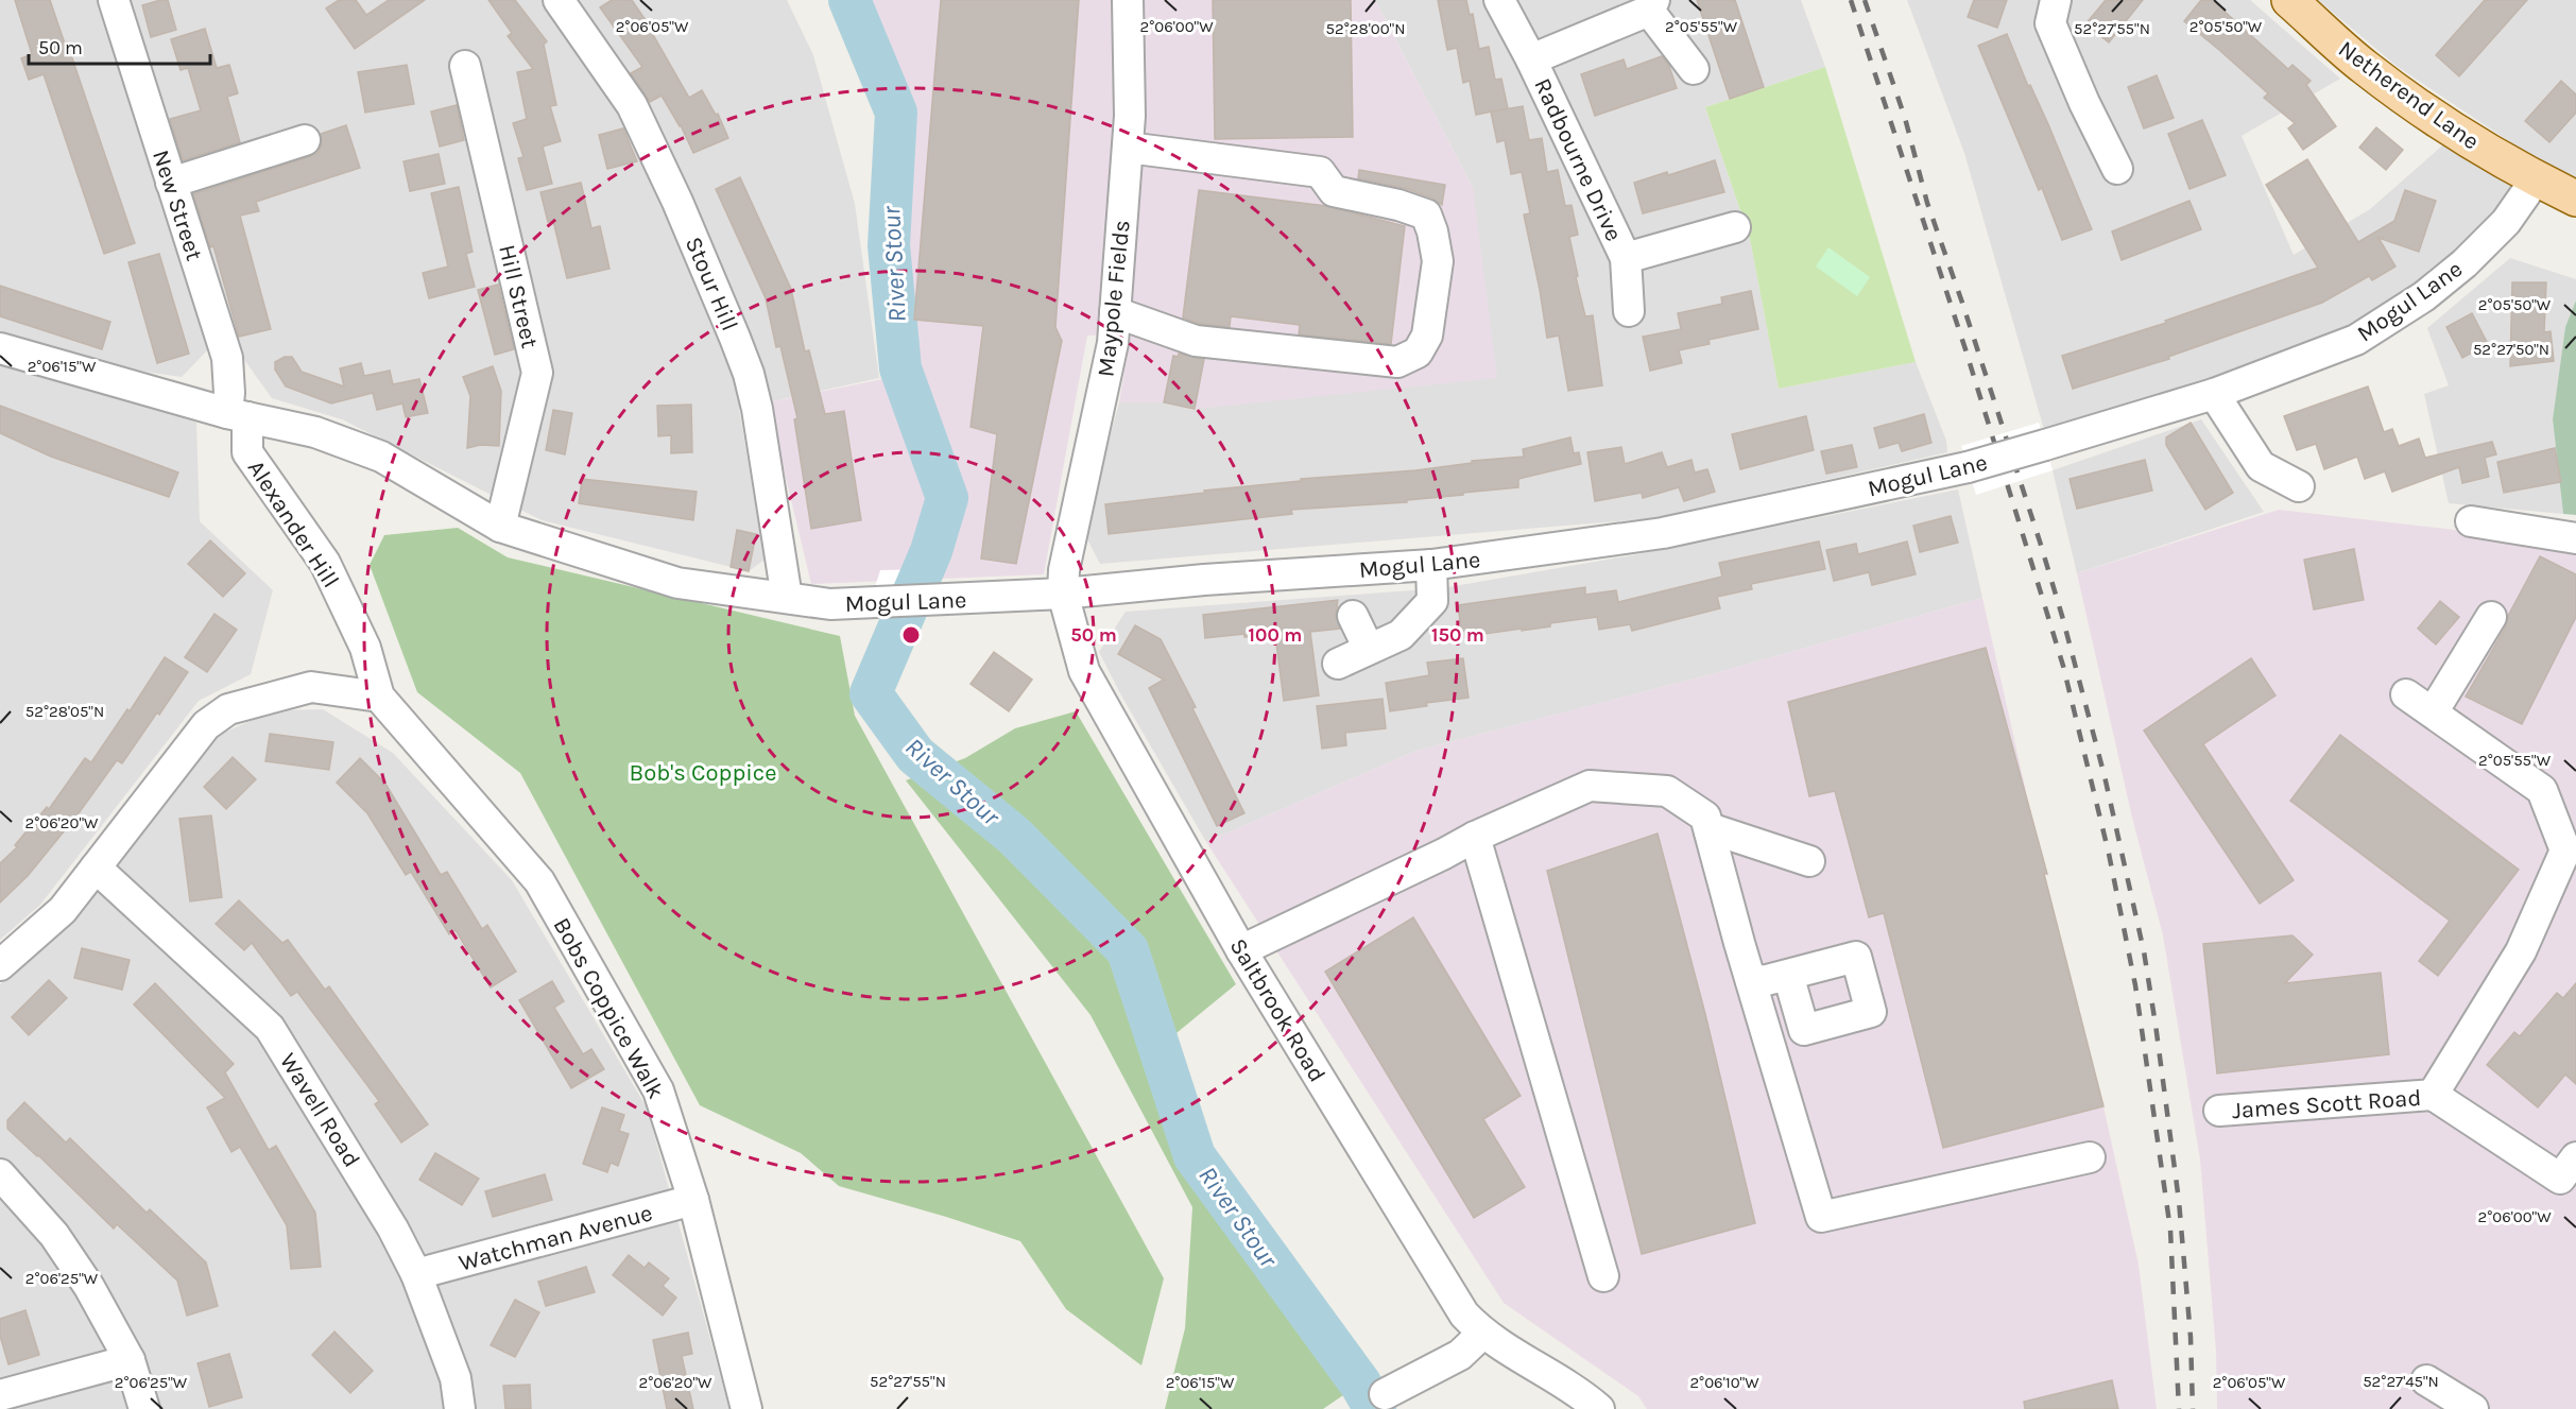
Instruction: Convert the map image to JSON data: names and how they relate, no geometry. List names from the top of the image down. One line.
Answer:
{"streets":{"main road":["Netherend Lane"],"street":["Radbourne Drive","New Street","Stour Hill","Hill Street","Maypole Fields","Mogul Lane","Alexander Hill","Bobs Coppice Walk","Saltbrook Road","James Scott Road","Wavell Road","Watchman Avenue"]},"crossings":[["Netherend Lane","Mogul Lane"],["New Street","Mogul Lane"],["New Street","Alexander Hill"],["Stour Hill","Mogul Lane"],["Hill Street","Mogul Lane"],["Maypole Fields","Mogul Lane"],["Maypole Fields","Saltbrook Road"],["Mogul Lane","Alexander Hill"],["Mogul Lane","Saltbrook Road"],["Alexander Hill","Bobs Coppice Walk"],["Bobs Coppice Walk","Watchman Avenue"],["Wavell Road","Watchman Avenue"]],"water":["River Stour"],"parks":["Bob's Coppice"],"scale_bar":"50 m","coordinates":["2°06'00\"W","2°05'50\"W","2°06'05\"W","2°05'55\"W","52°28'00\"N","52°27'55\"N","52°27'50\"N","2°06'15\"W","52°28'05\"N","2°06'20\"W","2°06'25\"W","52°27'45\"N","2°06'10\"W"],"rings":["50 m","100 m","150 m"]}
